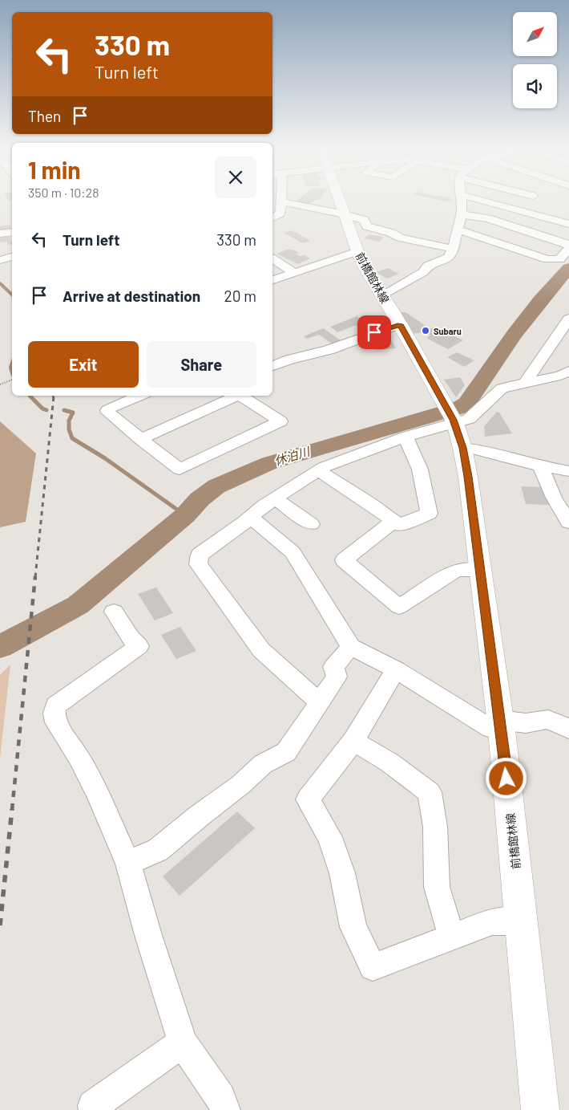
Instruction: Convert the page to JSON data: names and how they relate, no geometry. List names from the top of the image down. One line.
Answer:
{"streets":{"main road":["前橋館林線"]},"water":["休泊川"],"places":["Subaru"],"north":"top right","page":{"turn":["330 m","Turn left"],"then":"Then","heading":["1 min","350 m · 10:28"],"list":[{"name":"Turn left","value":"330 m"},{"name":"Arrive at destination","value":"20 m"}],"buttons":["Exit","Share"]}}
